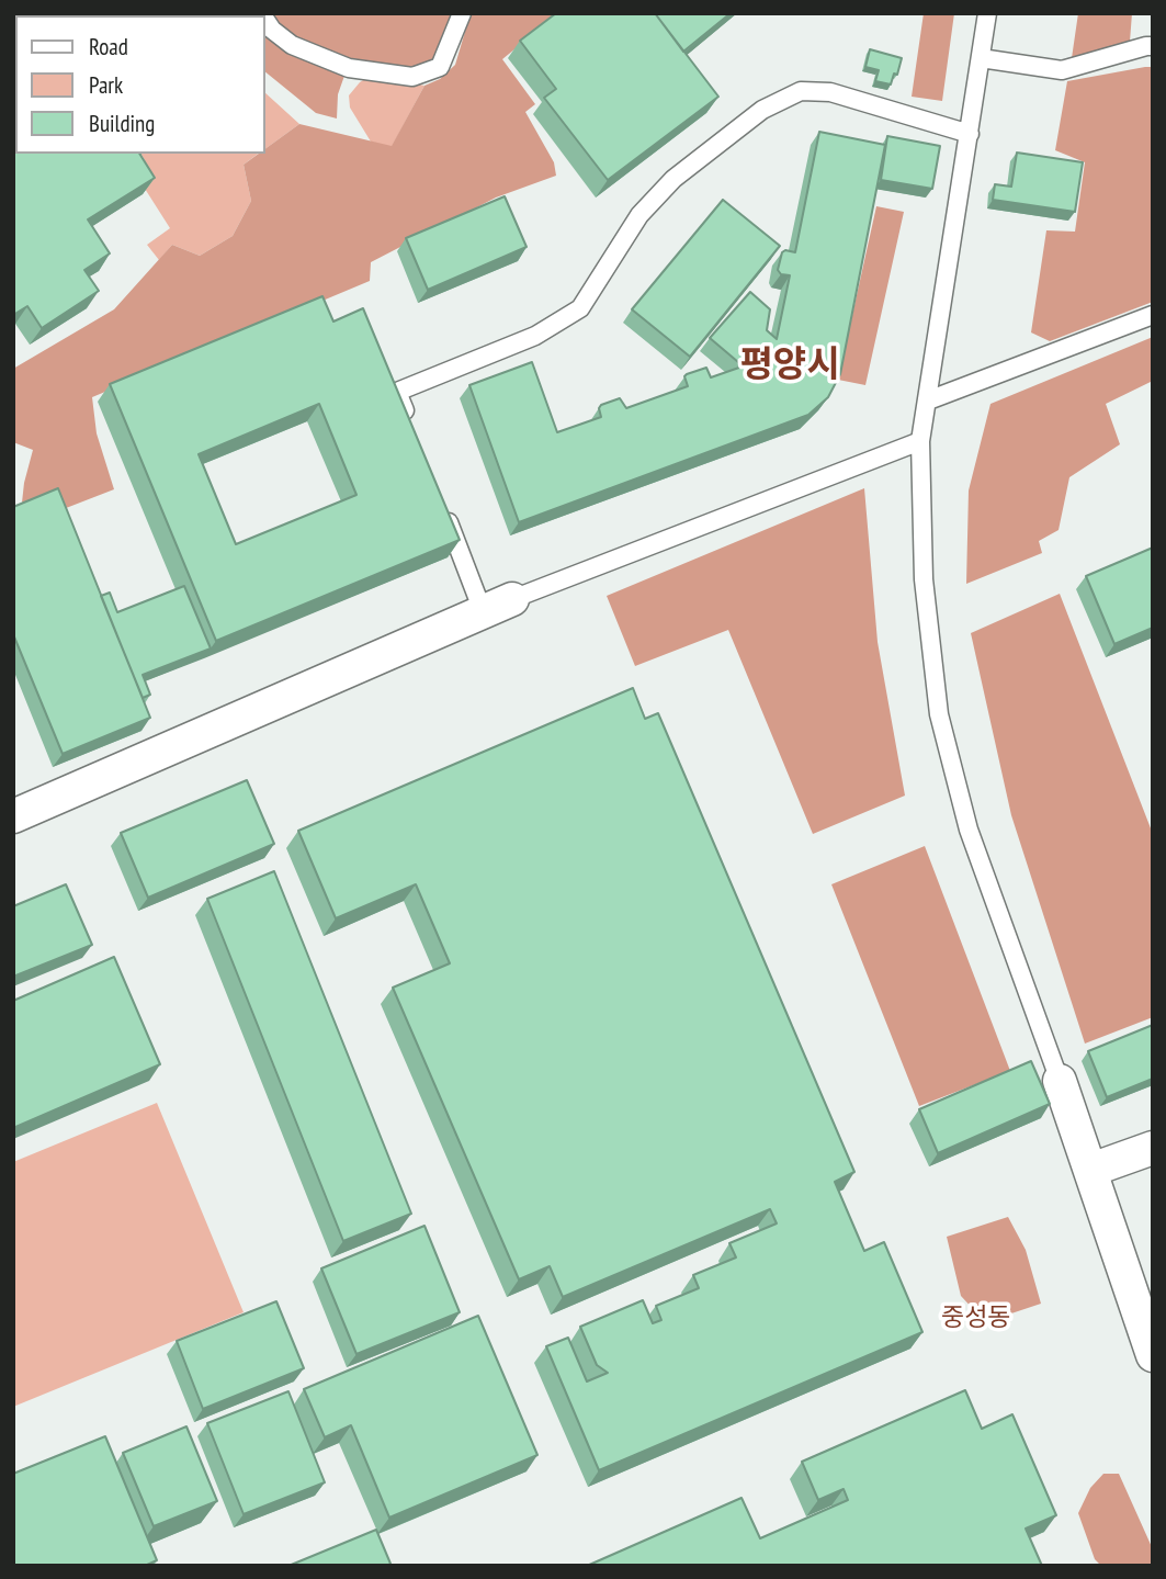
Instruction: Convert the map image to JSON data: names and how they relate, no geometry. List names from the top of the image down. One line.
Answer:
{"districts":["평양시","중성동"],"legend":["Road","Park","Building"]}
